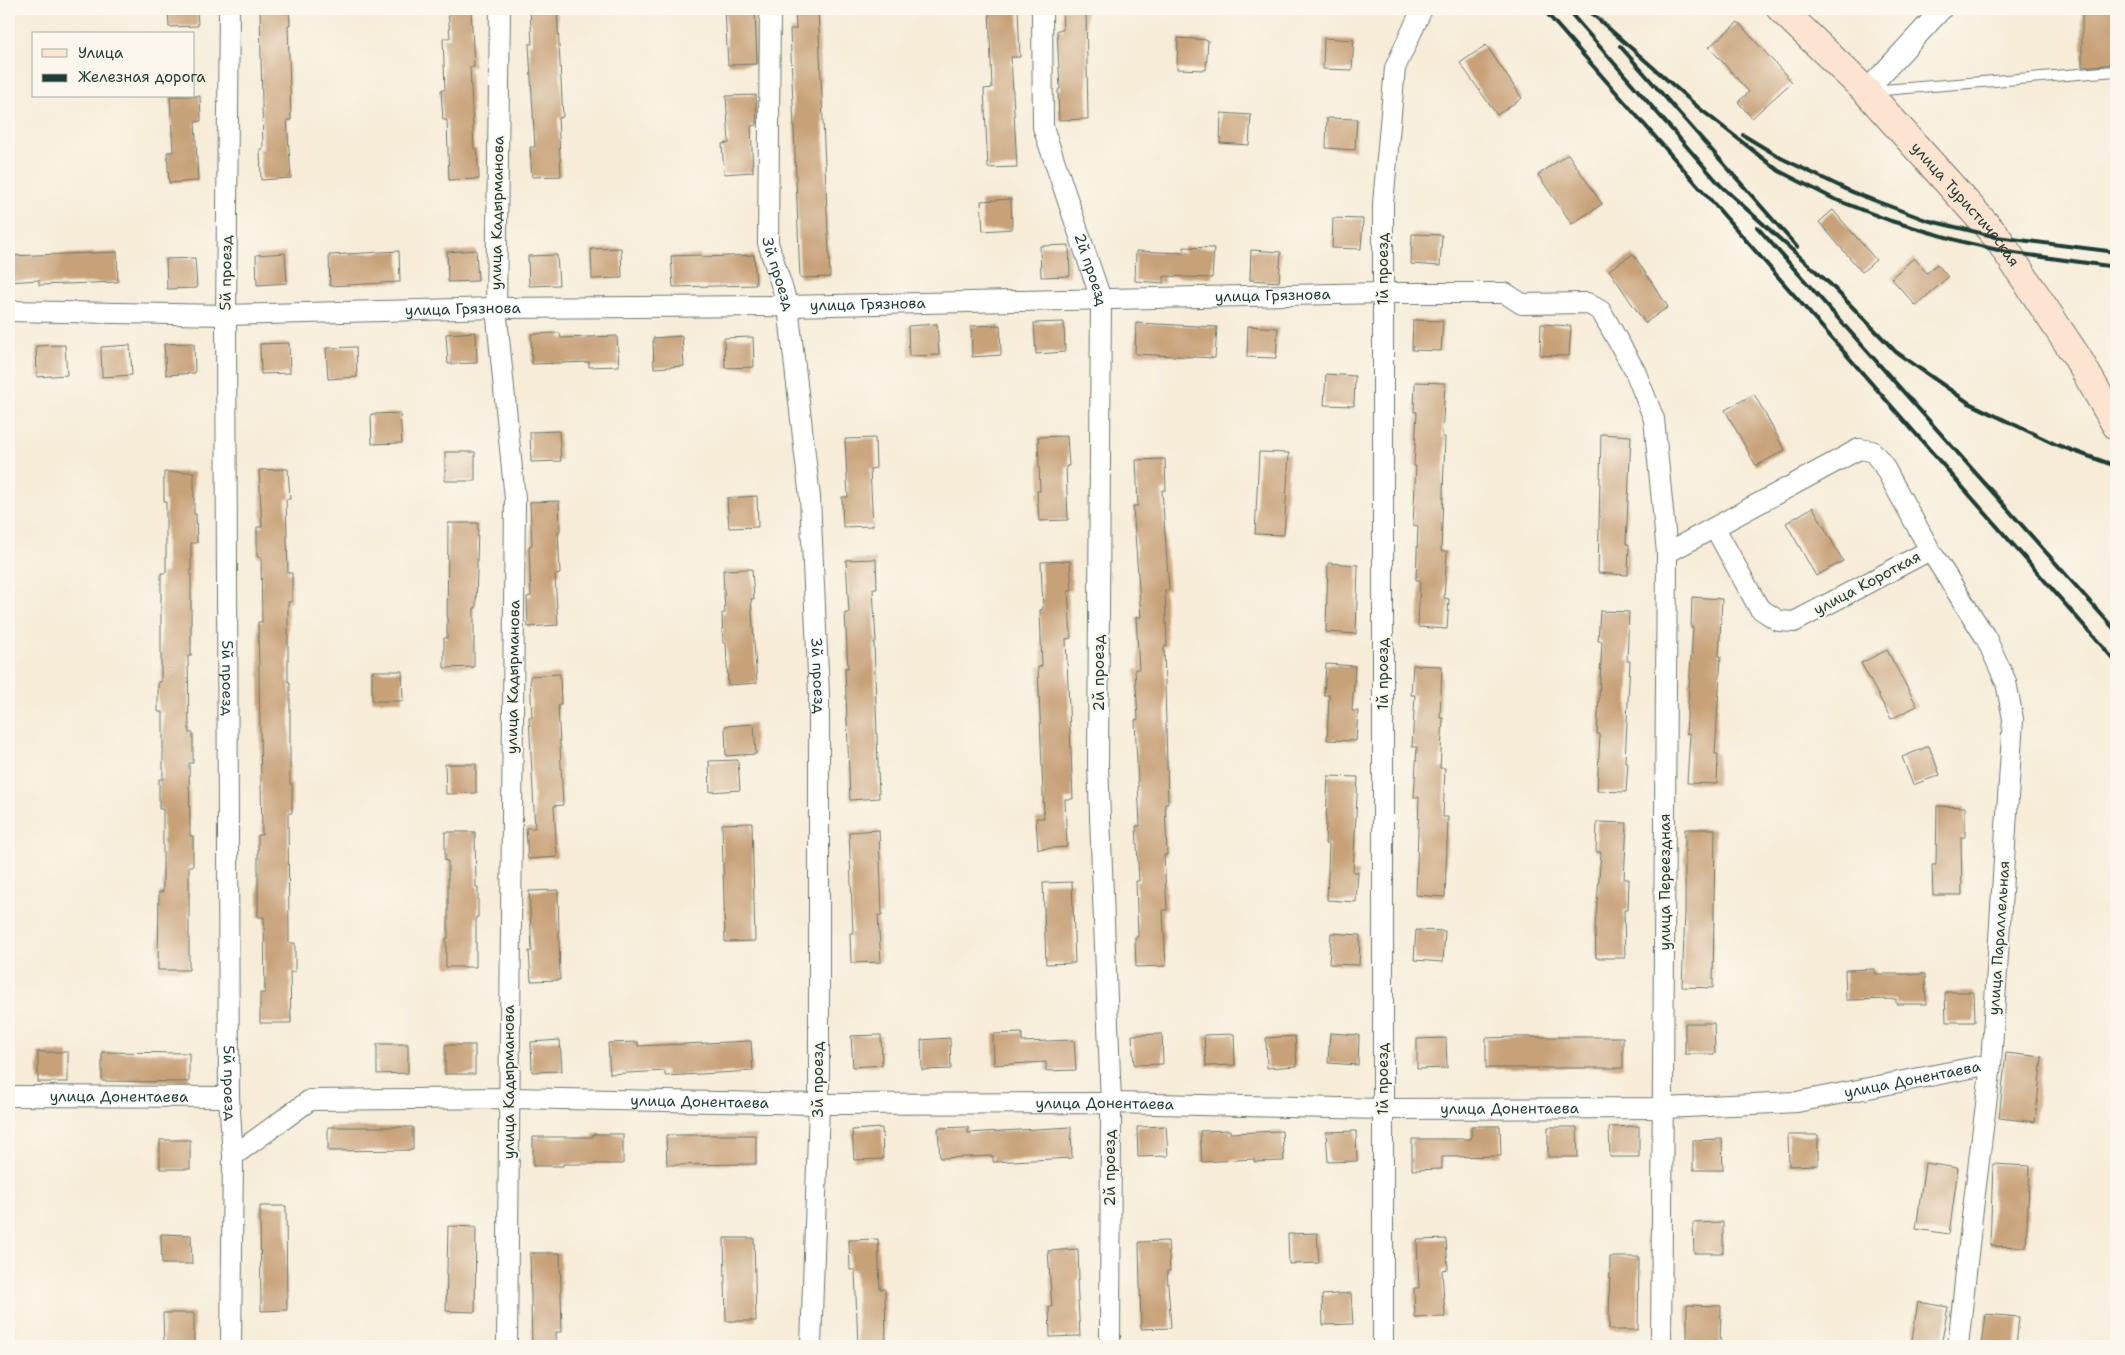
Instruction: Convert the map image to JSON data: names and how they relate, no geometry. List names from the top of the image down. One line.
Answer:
{"streets":{"street":["улица Туристическая","улица Кадырманова","1й проезд","2й проезд","5й проезд","3й проезд","улица Грязнова","улица Короткая","улица Переездная","улица Параллельная","улица Донентаева"]},"crossings":[["улица Кадырманова","улица Грязнова"],["улица Кадырманова","улица Донентаева"],["1й проезд","улица Грязнова"],["1й проезд","улица Донентаева"],["2й проезд","улица Грязнова"],["2й проезд","улица Донентаева"],["5й проезд","улица Грязнова"],["5й проезд","улица Донентаева"],["3й проезд","улица Грязнова"],["3й проезд","улица Донентаева"],["улица Грязнова","улица Переездная"],["улица Короткая","улица Переездная"],["улица Короткая","улица Параллельная"],["улица Переездная","улица Донентаева"],["улица Параллельная","улица Донентаева"]],"legend":["Улица","Железная дорога"]}
